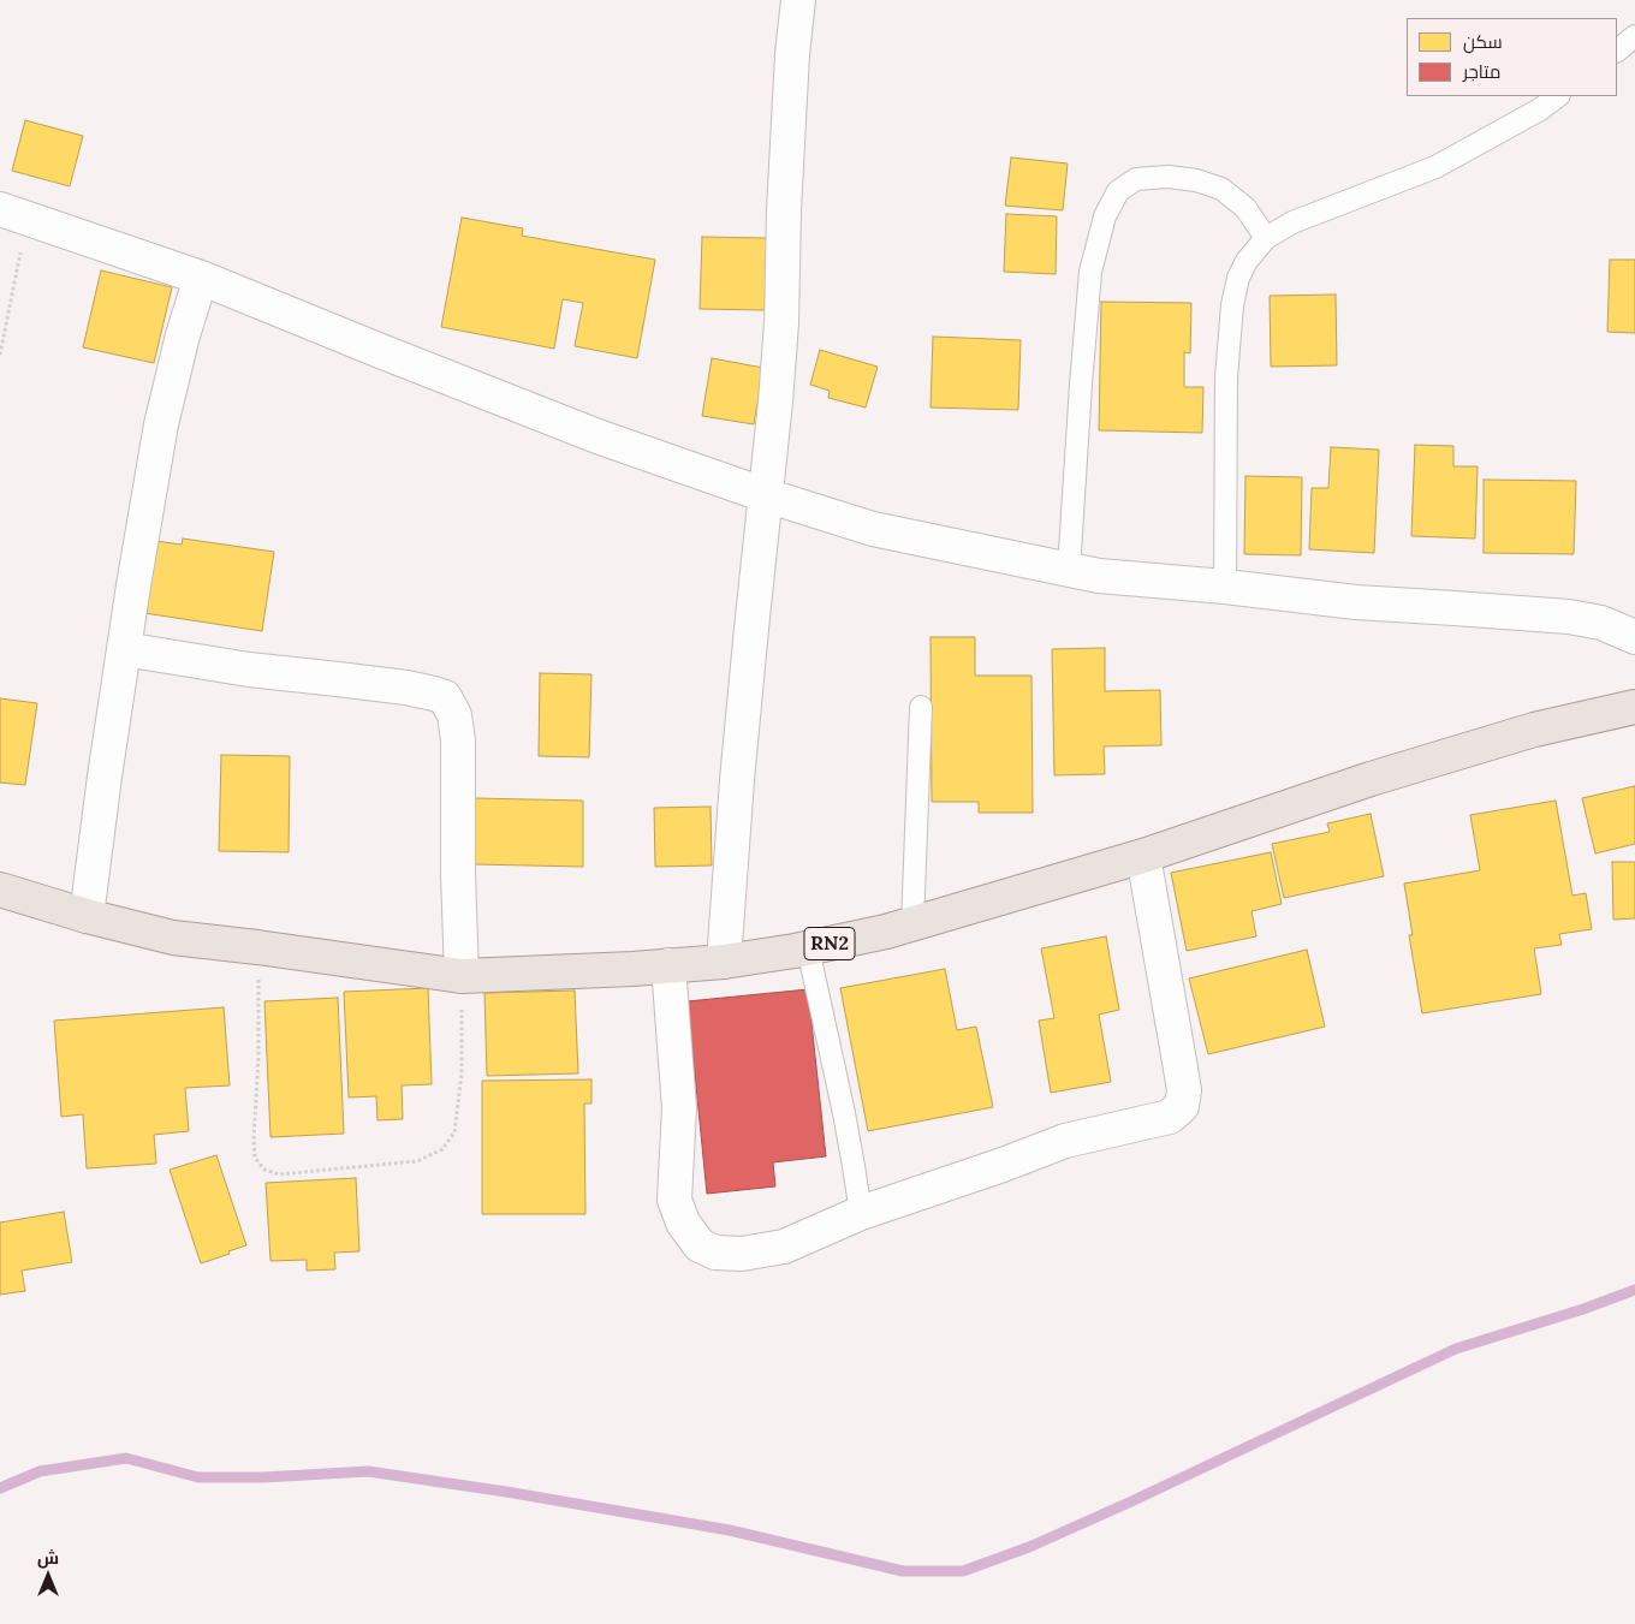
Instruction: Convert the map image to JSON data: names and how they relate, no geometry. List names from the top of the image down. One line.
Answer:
{"streets":{"main road":["RN2"]},"legend":["سكن","متاجر"],"north":"top"}
